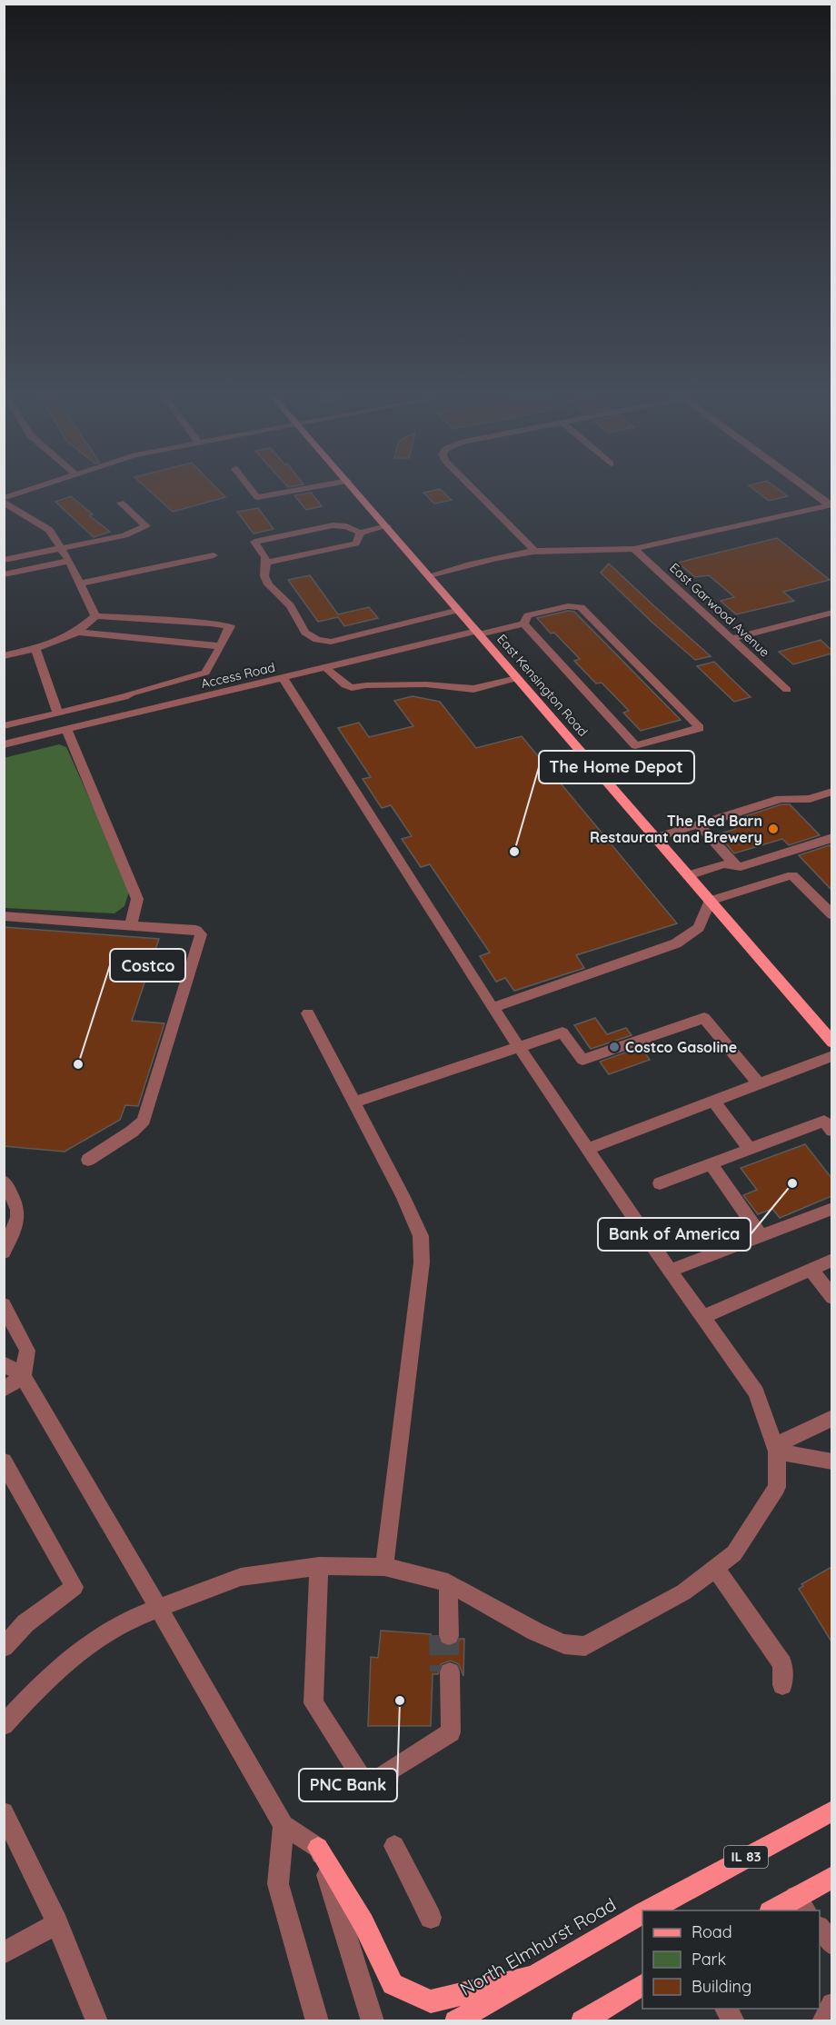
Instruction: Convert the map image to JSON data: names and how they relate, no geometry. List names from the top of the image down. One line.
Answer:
{"streets":{"main road":["East Kensington Road","IL 83","North Elmhurst Road"],"street":["East Garwood Avenue","Access Road"]},"crossings":[["Access Road","East Kensington Road"]],"places":["The Red Barn Restaurant and Brewery","The Home Depot","Costco Gasoline","Costco","Bank of America","PNC Bank"],"legend":["Road","Park","Building"]}
